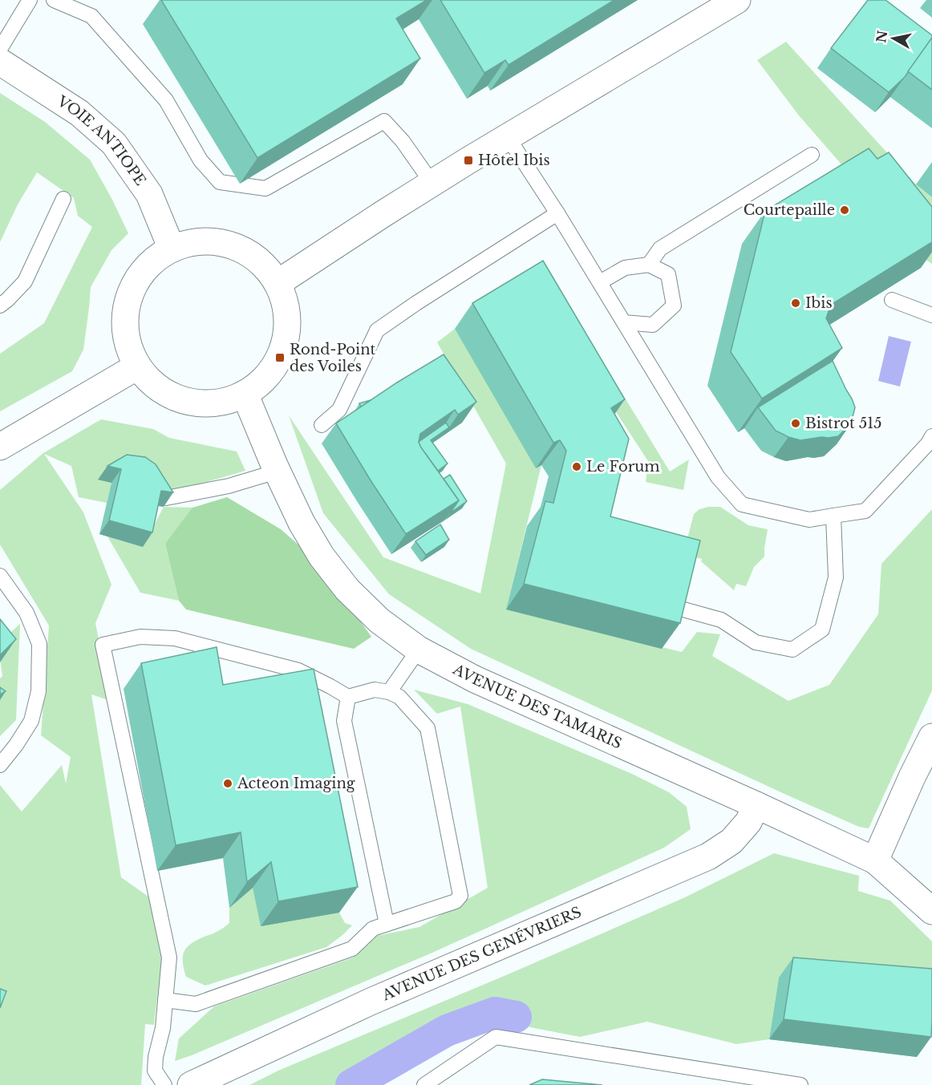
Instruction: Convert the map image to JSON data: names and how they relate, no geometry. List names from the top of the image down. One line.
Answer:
{"streets":{"street":["VOIE ANTIOPE","AVENUE DES TAMARIS","AVENUE DES GENÉVRIERS"]},"crossings":[["VOIE ANTIOPE","AVENUE DES TAMARIS"],["AVENUE DES TAMARIS","AVENUE DES GENÉVRIERS"]],"places":{"transit":["Hôtel Ibis","Rond-Point des Voiles"],"other":["Courtepaille","Ibis","Bistrot 515","Le Forum","Acteon Imaging"]},"north":"left"}
